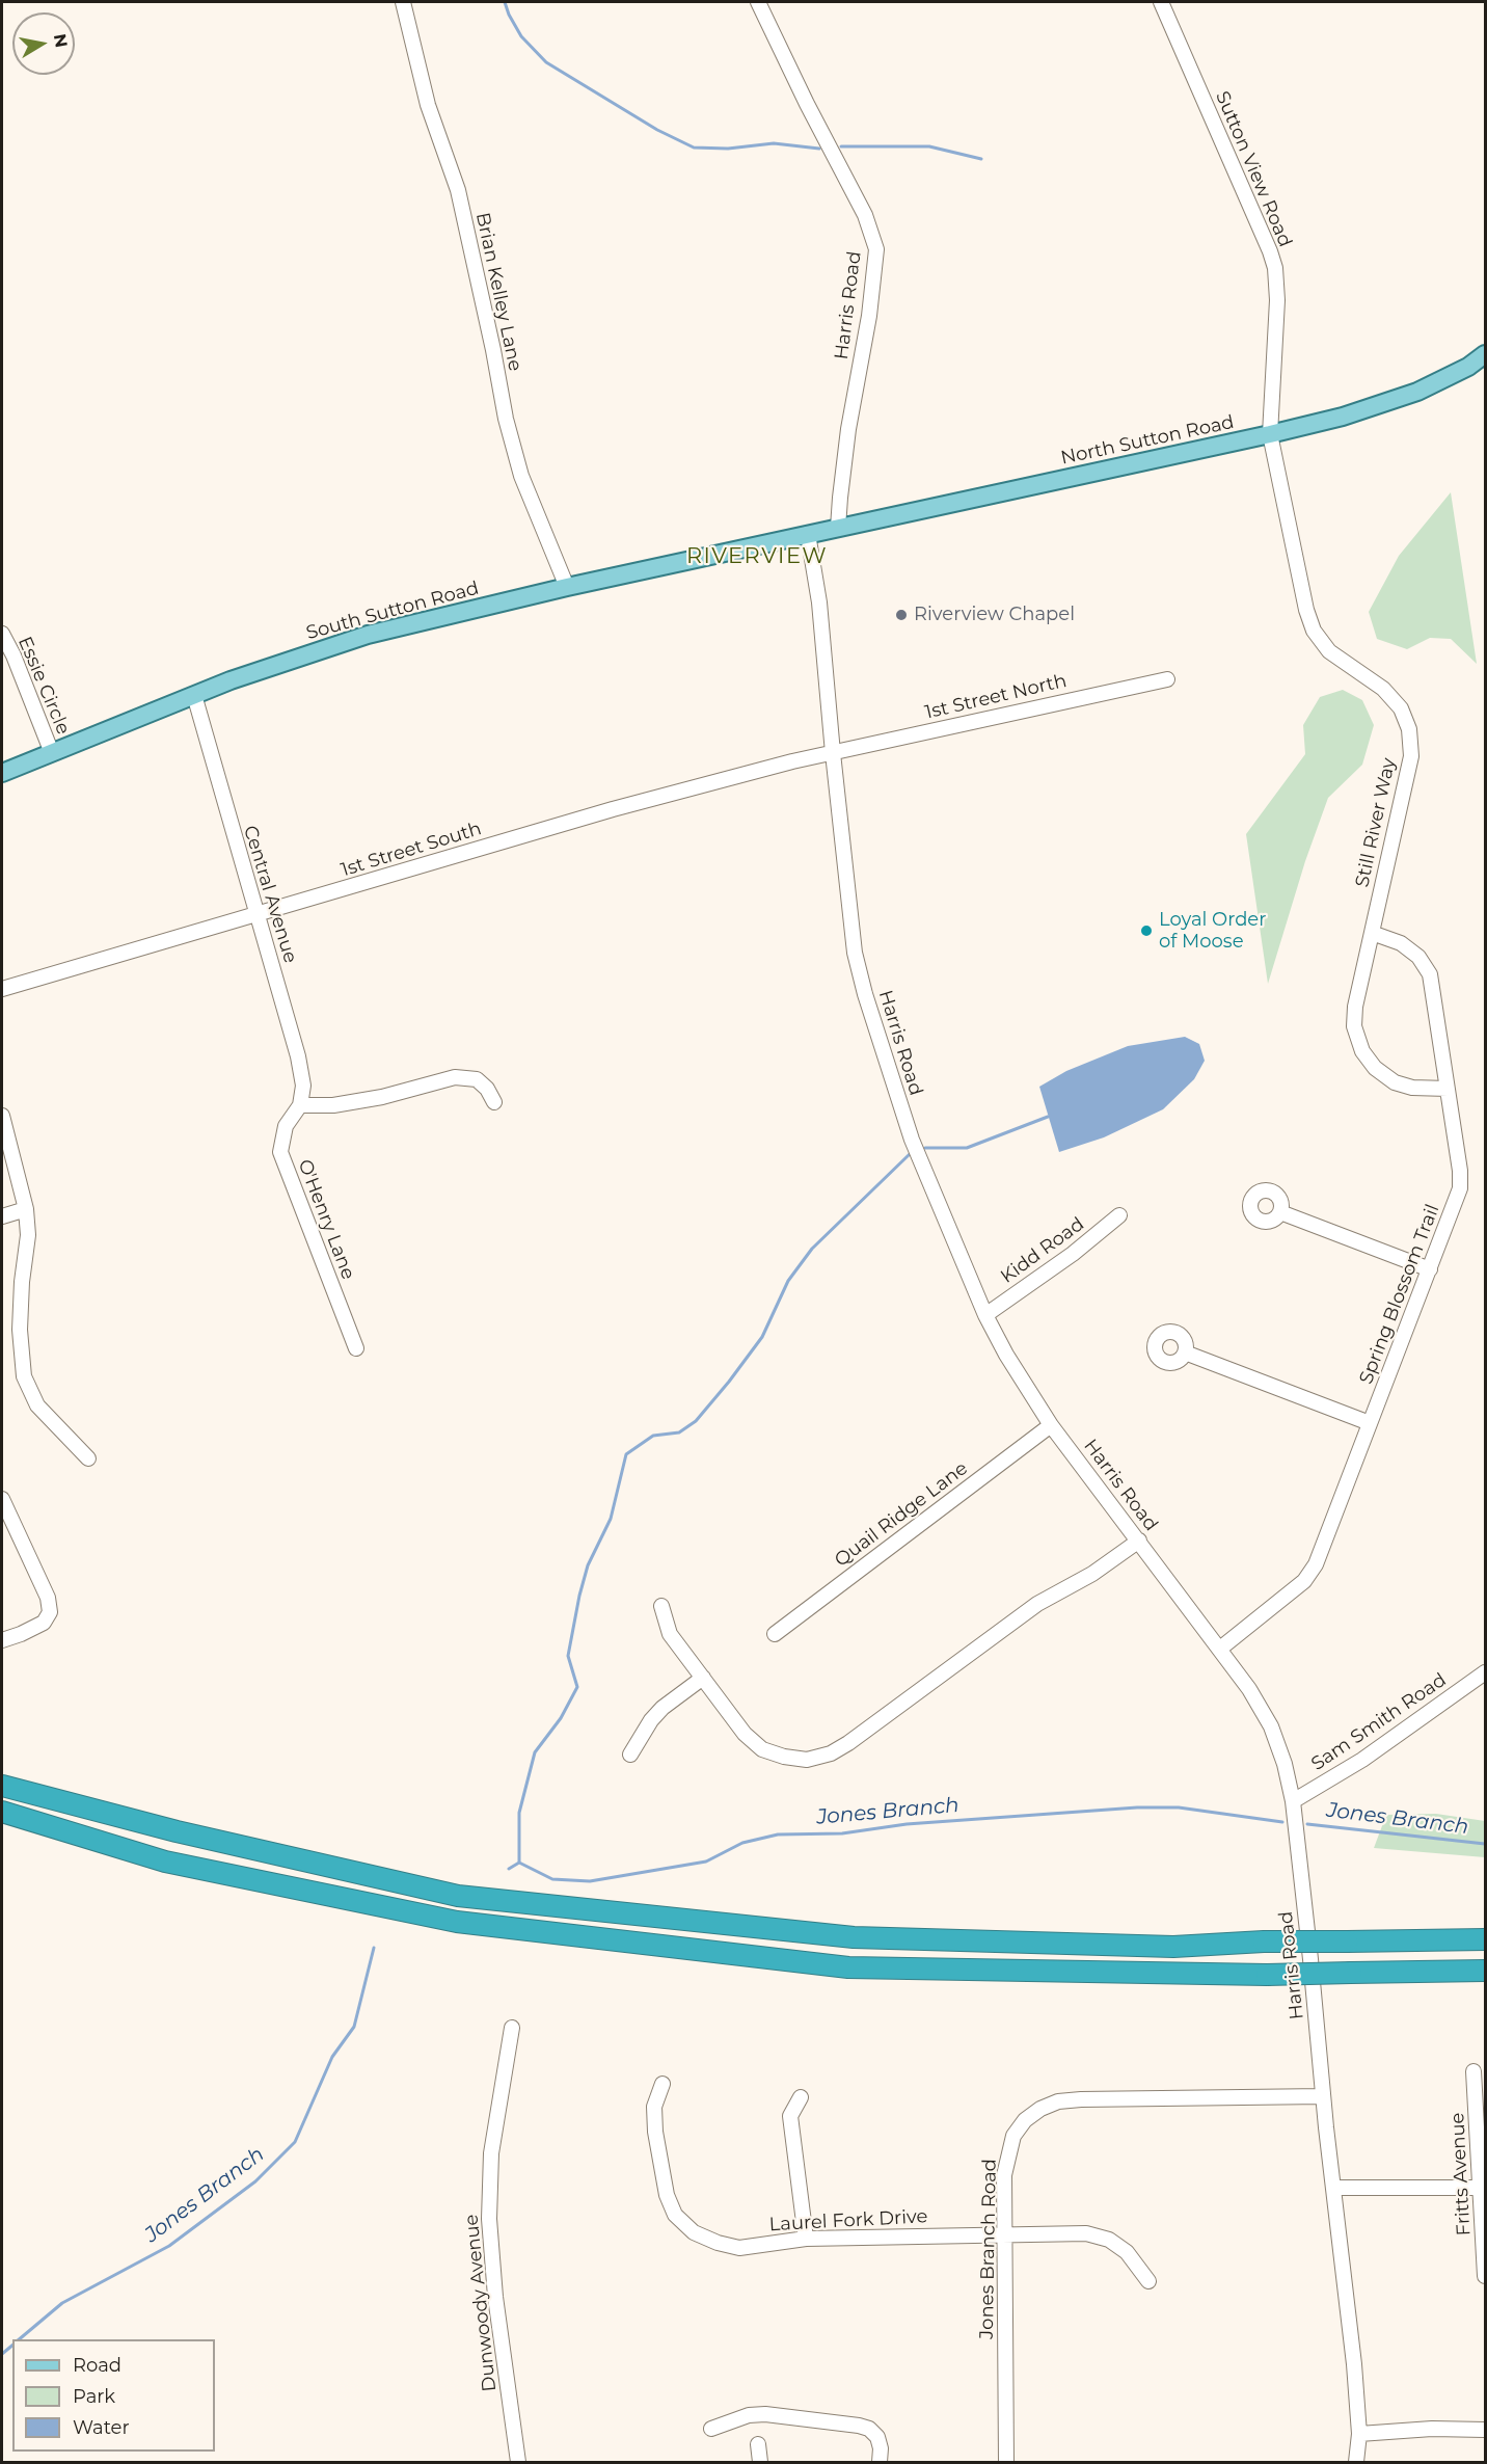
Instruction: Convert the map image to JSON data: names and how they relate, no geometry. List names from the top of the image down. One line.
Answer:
{"streets":{"main road":["North Sutton Road","South Sutton Road"],"street":["Sutton View Road","Brian Kelley Lane","Harris Road","Essie Circle","1st Street North","Still River Way","1st Street South","Central Avenue","O'Henry Lane","Kidd Road","Spring Blossom Trail","Quail Ridge Lane","Sam Smith Road","Fritts Avenue","Laurel Fork Drive","Jones Branch Road","Dunwoody Avenue"]},"crossings":[["Sutton View Road","North Sutton Road"],["Sutton View Road","Still River Way"],["Brian Kelley Lane","South Sutton Road"],["Harris Road","North Sutton Road"],["Harris Road","South Sutton Road"],["Harris Road","1st Street North"],["Harris Road","1st Street South"],["Harris Road","Kidd Road"],["Harris Road","Spring Blossom Trail"],["Harris Road","Quail Ridge Lane"],["Harris Road","Sam Smith Road"],["Harris Road","Jones Branch Road"],["North Sutton Road","South Sutton Road"],["North Sutton Road","Still River Way"],["South Sutton Road","Essie Circle"],["South Sutton Road","Central Avenue"],["1st Street North","1st Street South"],["Still River Way","Spring Blossom Trail"],["1st Street South","Central Avenue"],["Central Avenue","O'Henry Lane"],["Laurel Fork Drive","Jones Branch Road"]],"districts":["RIVERVIEW"],"water":["Jones Branch"],"places":["Riverview Chapel","Loyal Order of Moose"],"legend":["Road","Park","Water"],"north":"right"}
